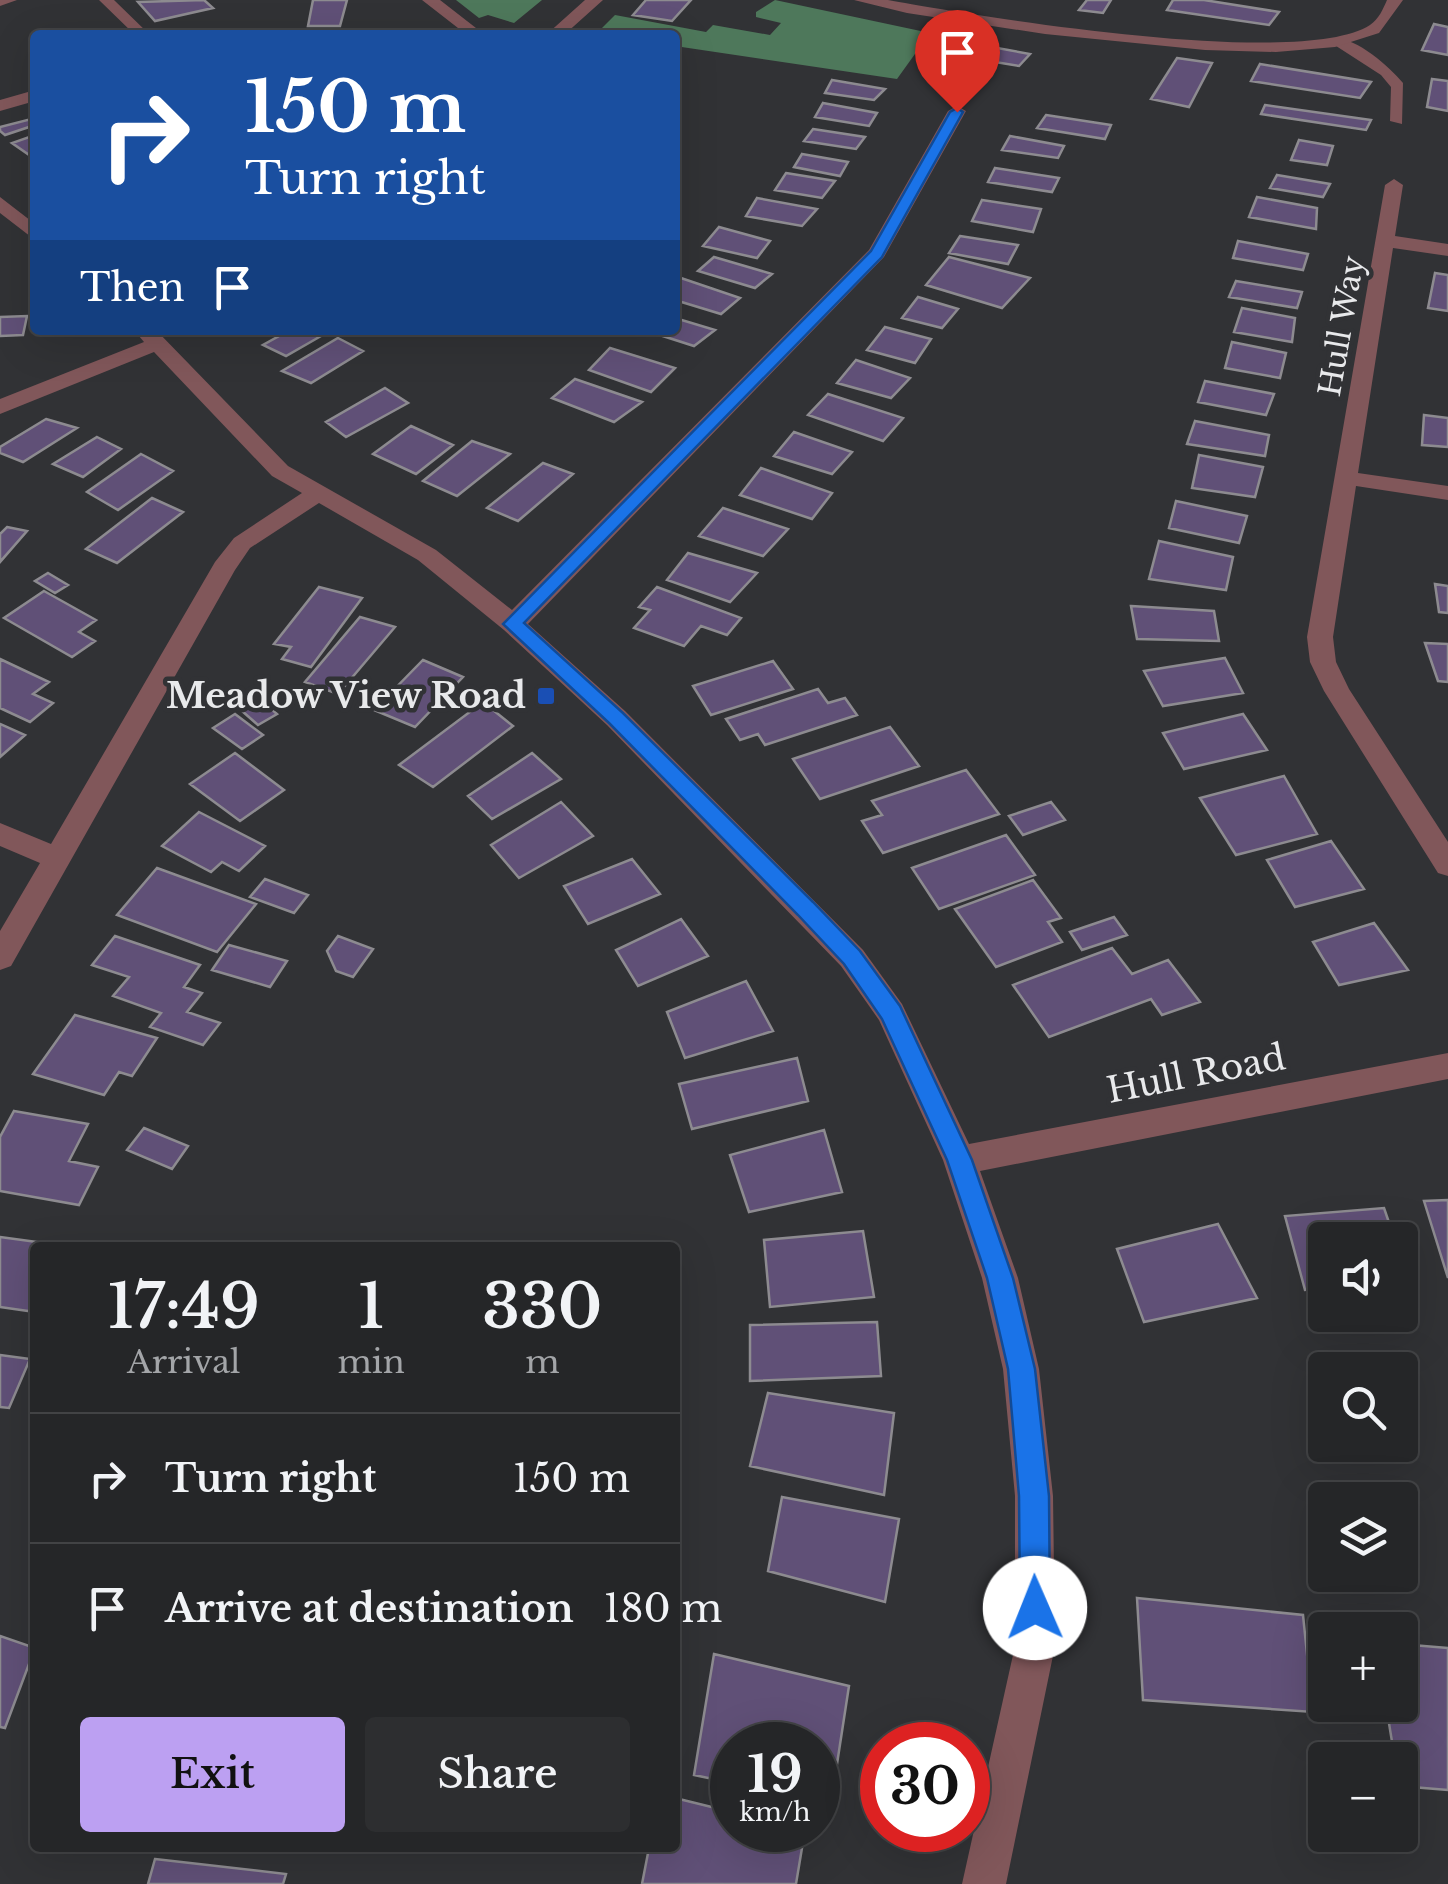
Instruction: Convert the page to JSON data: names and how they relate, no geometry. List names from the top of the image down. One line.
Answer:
{"streets":{"street":["Hull Way","Hull Road"]},"places":{"transit":["Meadow View Road"]},"page":{"turn":["150 m","Turn right"],"then":"Then","map_buttons":["+","−"],"eta":["17:49","Arrival","1","min","330","m"],"list":[{"name":"Turn right","value":"150 m"},{"name":"Arrive at destination","value":"180 m"}],"buttons":["Exit","Share"],"speed":"19 km/h","limit":"30"}}
